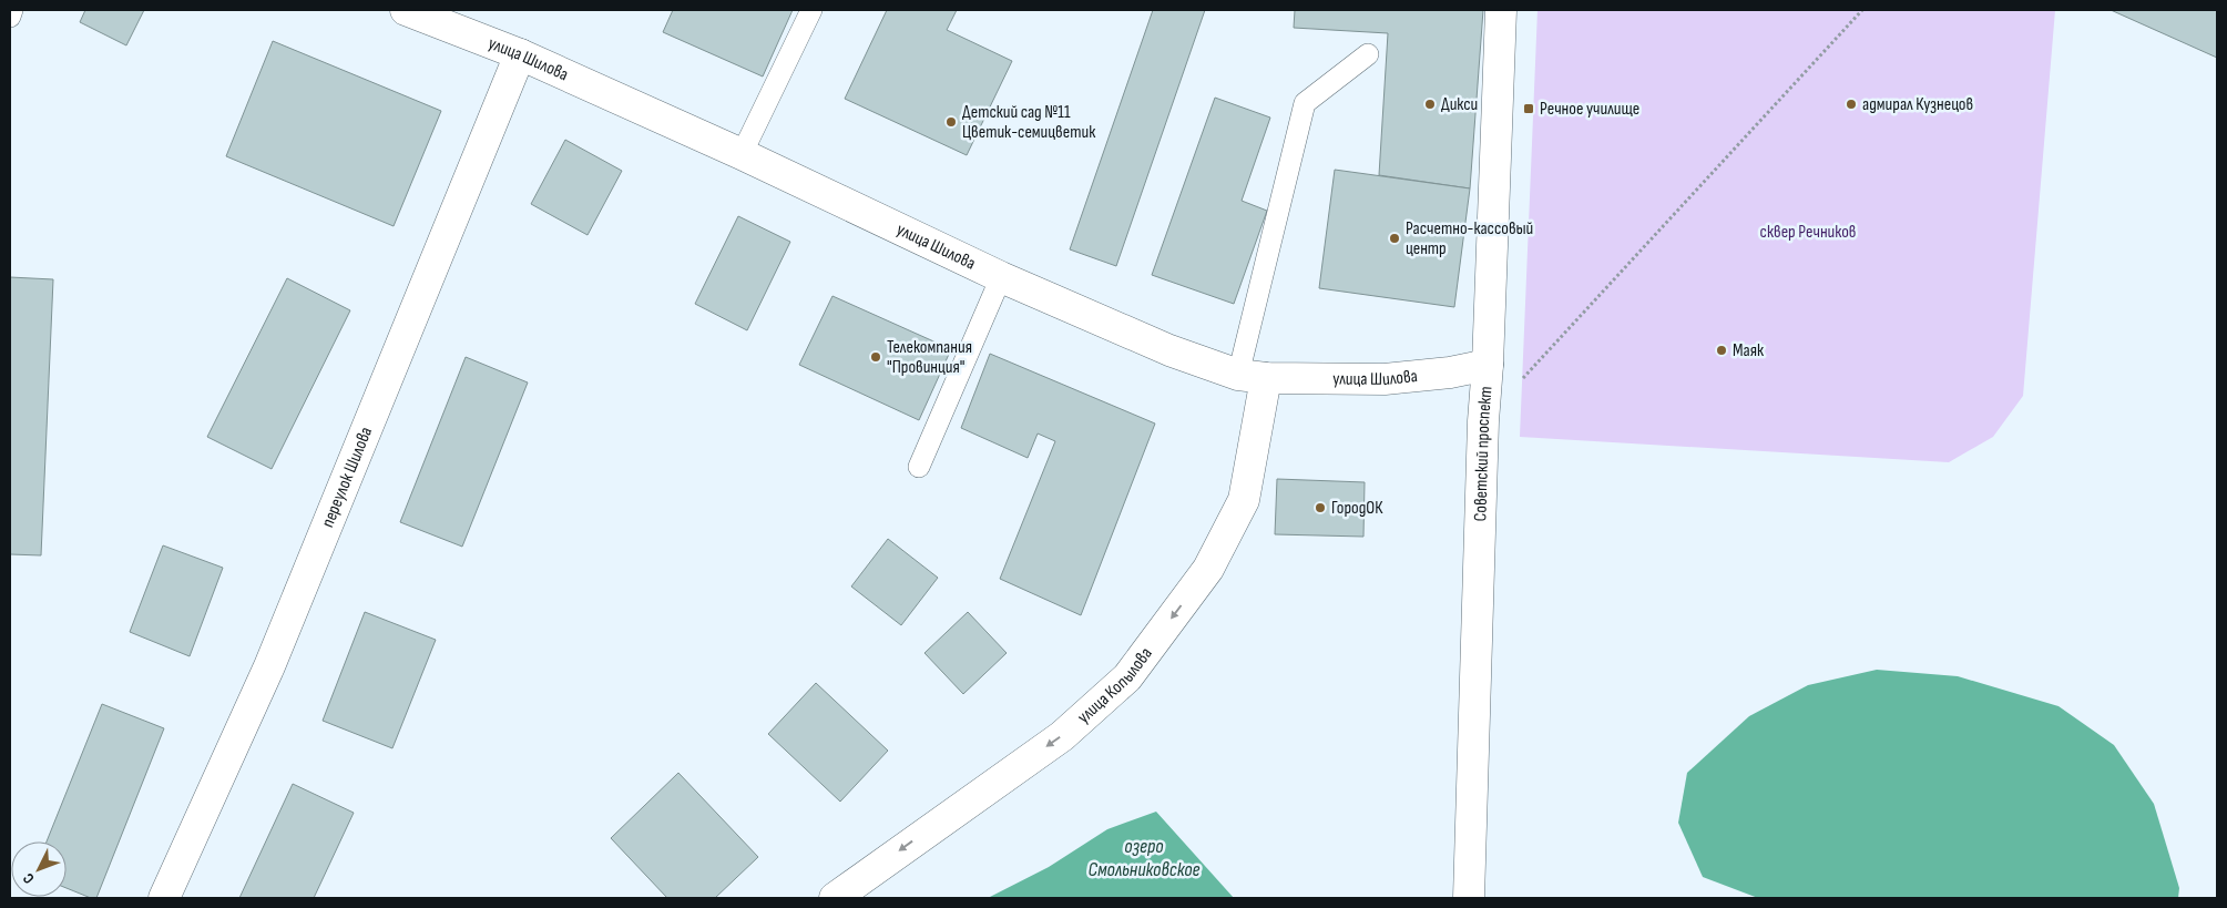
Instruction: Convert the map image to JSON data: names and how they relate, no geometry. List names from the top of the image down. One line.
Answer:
{"streets":{"street":["улица Шилова","Советский проспект","переулок Шилова","улица Копылова"]},"crossings":[["улица Шилова","Советский проспект"],["улица Шилова","переулок Шилова"],["улица Шилова","улица Копылова"]],"one_way":["улица Копылова"],"water":["озеро Смольниковское"],"parks":["сквер Речников"],"places":{"other":["Дикси","адмирал Кузнецов","Детский сад №11 Цветик-семицветик","Расчетно-кассовый центр","Маяк","Телекомпания \"Провинция\"","ГородОК"],"transit":["Речное училище"]},"north":"bottom left"}
